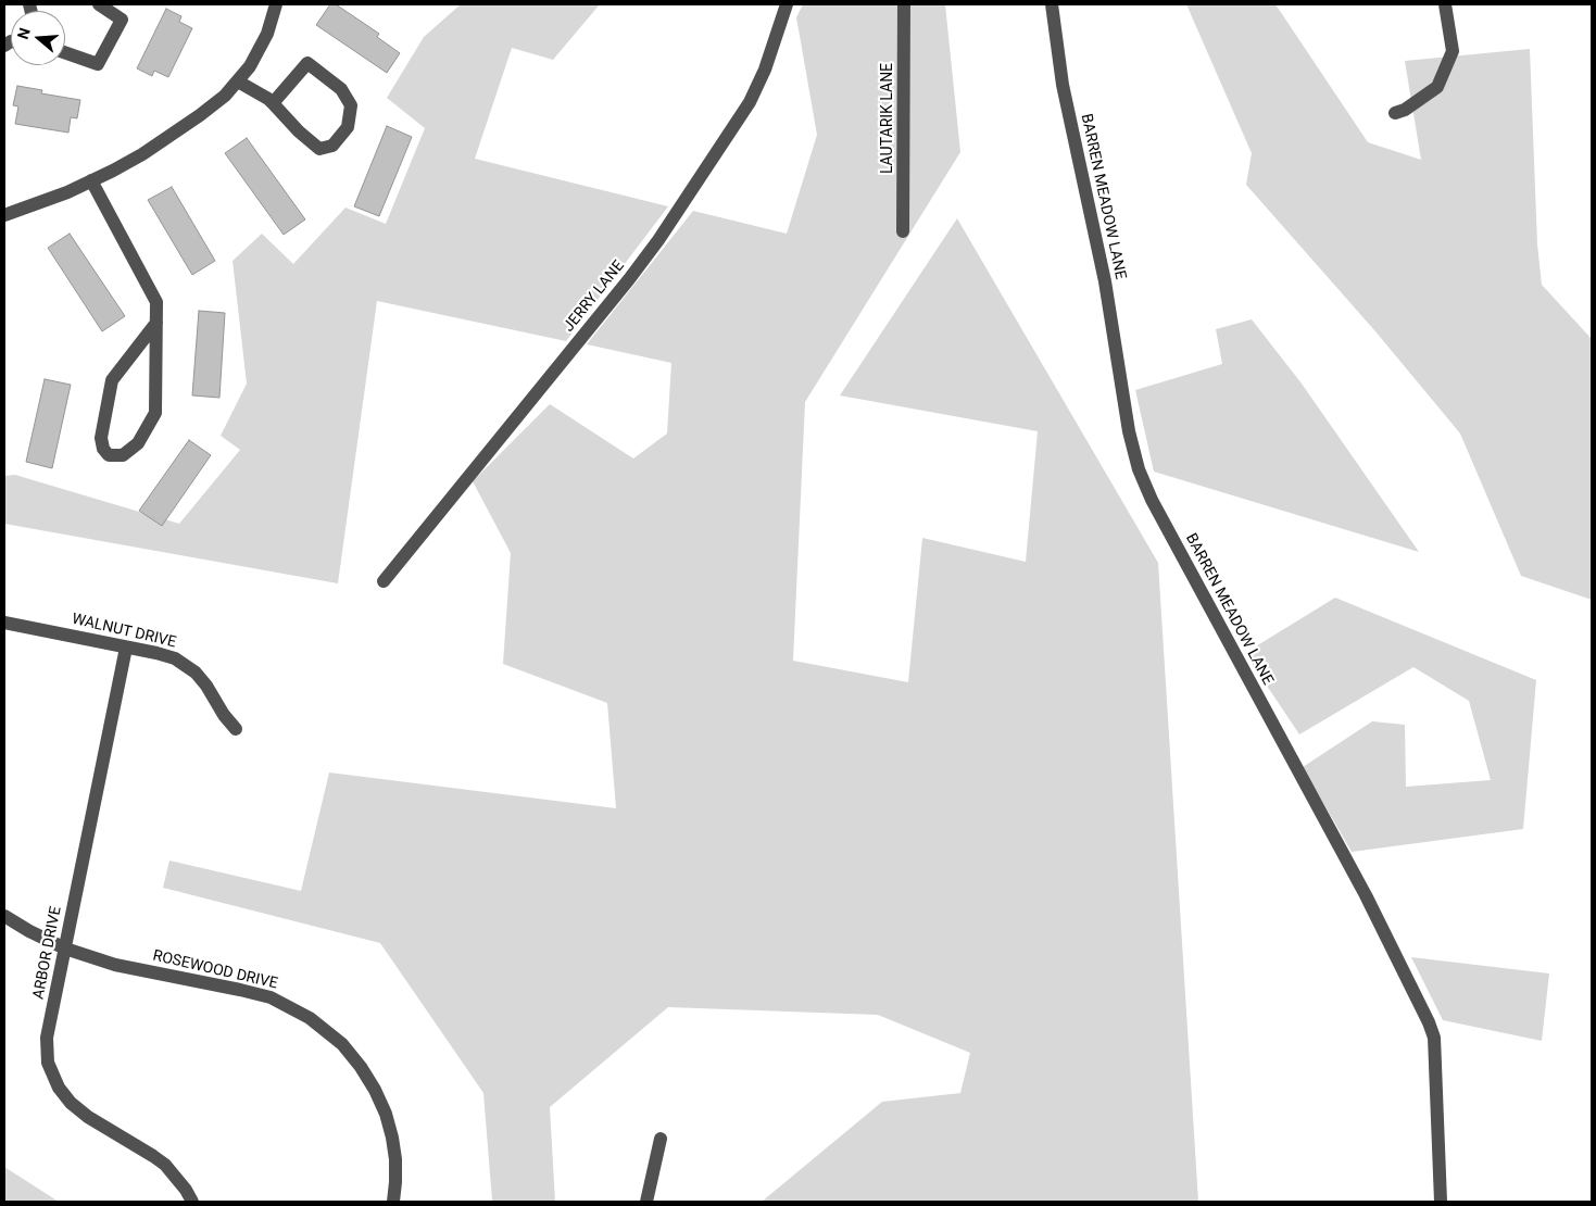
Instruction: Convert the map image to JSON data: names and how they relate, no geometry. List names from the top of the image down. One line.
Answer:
{"streets":{"street":["LAUTARIK LANE","BARREN MEADOW LANE","JERRY LANE","WALNUT DRIVE","ARBOR DRIVE","ROSEWOOD DRIVE"]},"crossings":[["WALNUT DRIVE","ARBOR DRIVE"],["ARBOR DRIVE","ROSEWOOD DRIVE"]],"north":"left"}
